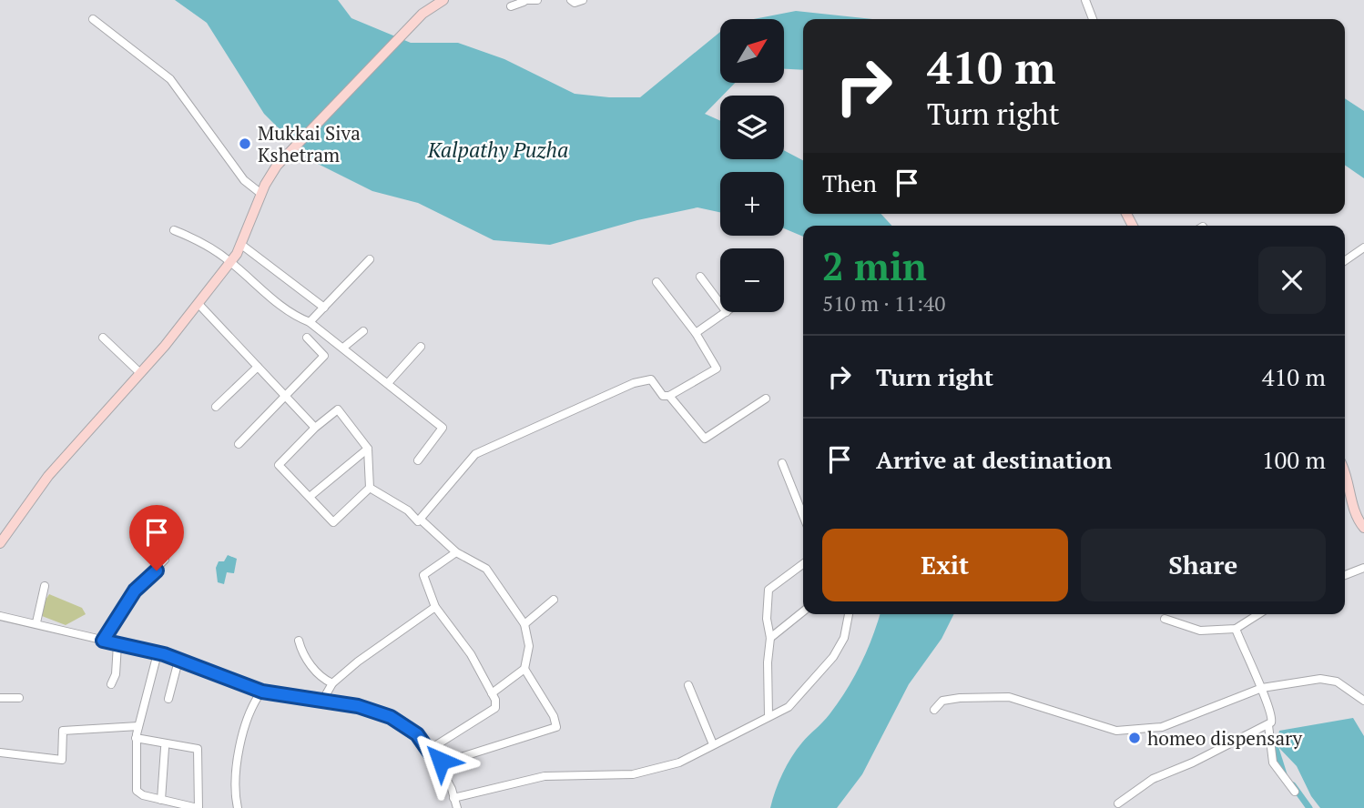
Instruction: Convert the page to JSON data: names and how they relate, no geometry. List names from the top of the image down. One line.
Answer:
{"water":["Kalpathy Puzha"],"places":["Mukkai Siva Kshetram","homeo dispensary"],"north":"top right","page":{"map_buttons":["+","−"],"turn":["410 m","Turn right"],"then":"Then","heading":["2 min","510 m · 11:40"],"list":[{"name":"Turn right","value":"410 m"},{"name":"Arrive at destination","value":"100 m"}],"buttons":["Exit","Share"]}}
